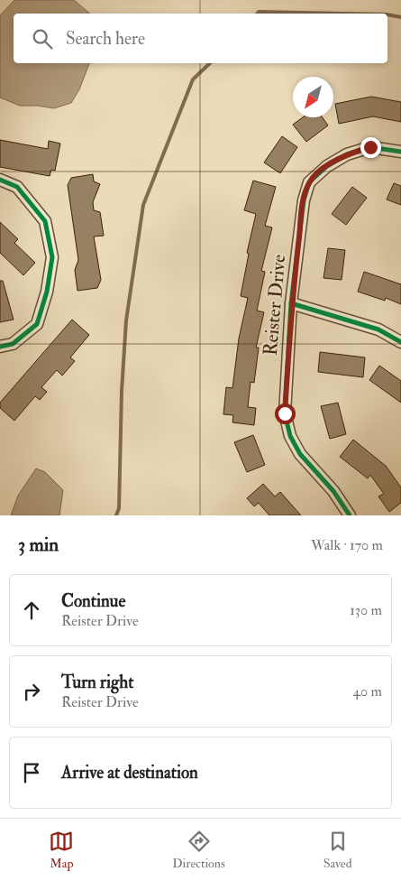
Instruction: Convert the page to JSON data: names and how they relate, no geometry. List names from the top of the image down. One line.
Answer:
{"streets":{"street":["Reister Drive"]},"north":"bottom left","page":{"search":"Search here","heading":["3 min","Walk · 170 m"],"list":[["Continue","Reister Drive","130 m"],["Turn right","Reister Drive","40 m"],"Arrive at destination"],"nav":["Map","Directions","Saved"]}}
